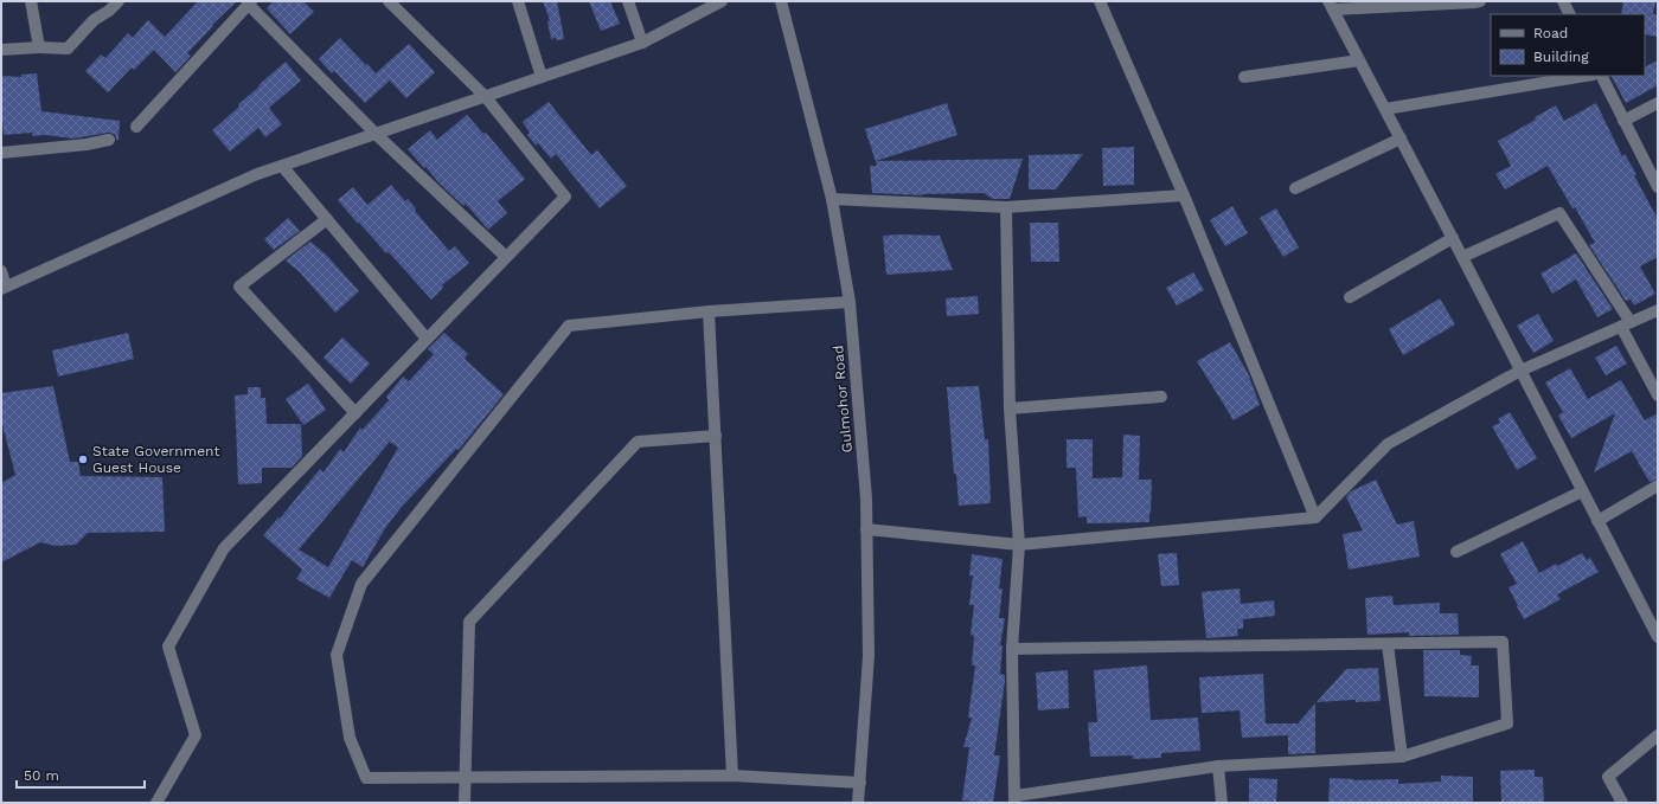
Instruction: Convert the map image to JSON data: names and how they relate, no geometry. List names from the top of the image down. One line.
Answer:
{"streets":{"street":["Gulmohor Road"]},"places":["State Government Guest House"],"legend":["Road","Building"],"scale_bar":"50 m"}
